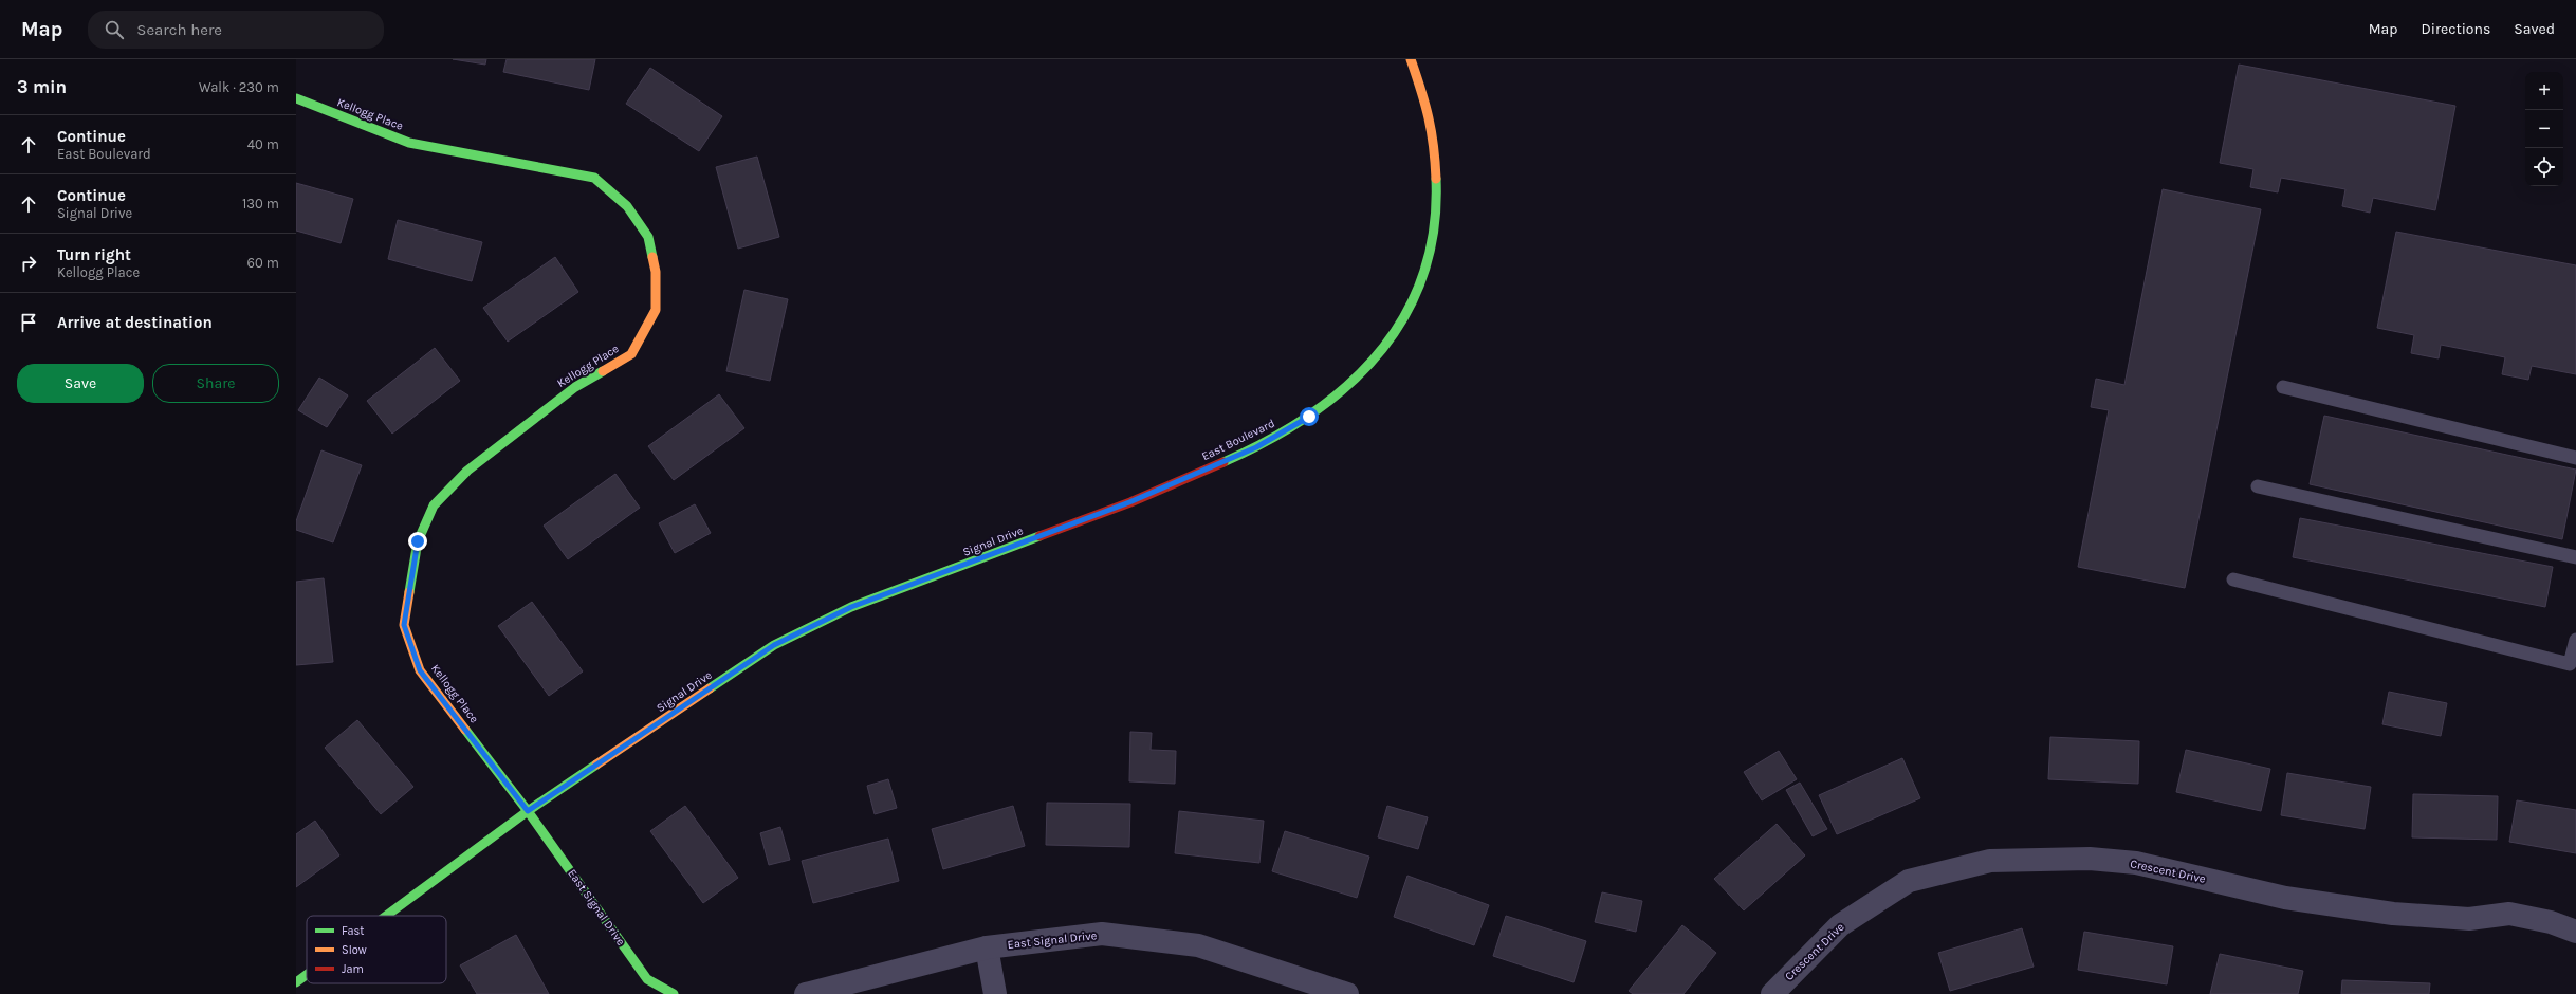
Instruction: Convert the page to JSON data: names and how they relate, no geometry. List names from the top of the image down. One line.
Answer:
{"streets":{"street":["Kellogg Place","East Boulevard","Signal Drive","Crescent Drive","East Signal Drive"]},"crossings":[["Kellogg Place","Signal Drive"],["Kellogg Place","East Signal Drive"],["East Boulevard","Signal Drive"],["Signal Drive","East Signal Drive"]],"legend":["Fast","Slow","Jam"],"page":{"header":"Map","search":"Search here","nav":["Map","Directions","Saved"],"heading":["3 min","Walk · 230 m"],"map_buttons":["+","−"],"list":[["Continue","East Boulevard","40 m"],["Continue","Signal Drive","130 m"],["Turn right","Kellogg Place","60 m"],"Arrive at destination"],"buttons":["Save","Share"]}}
